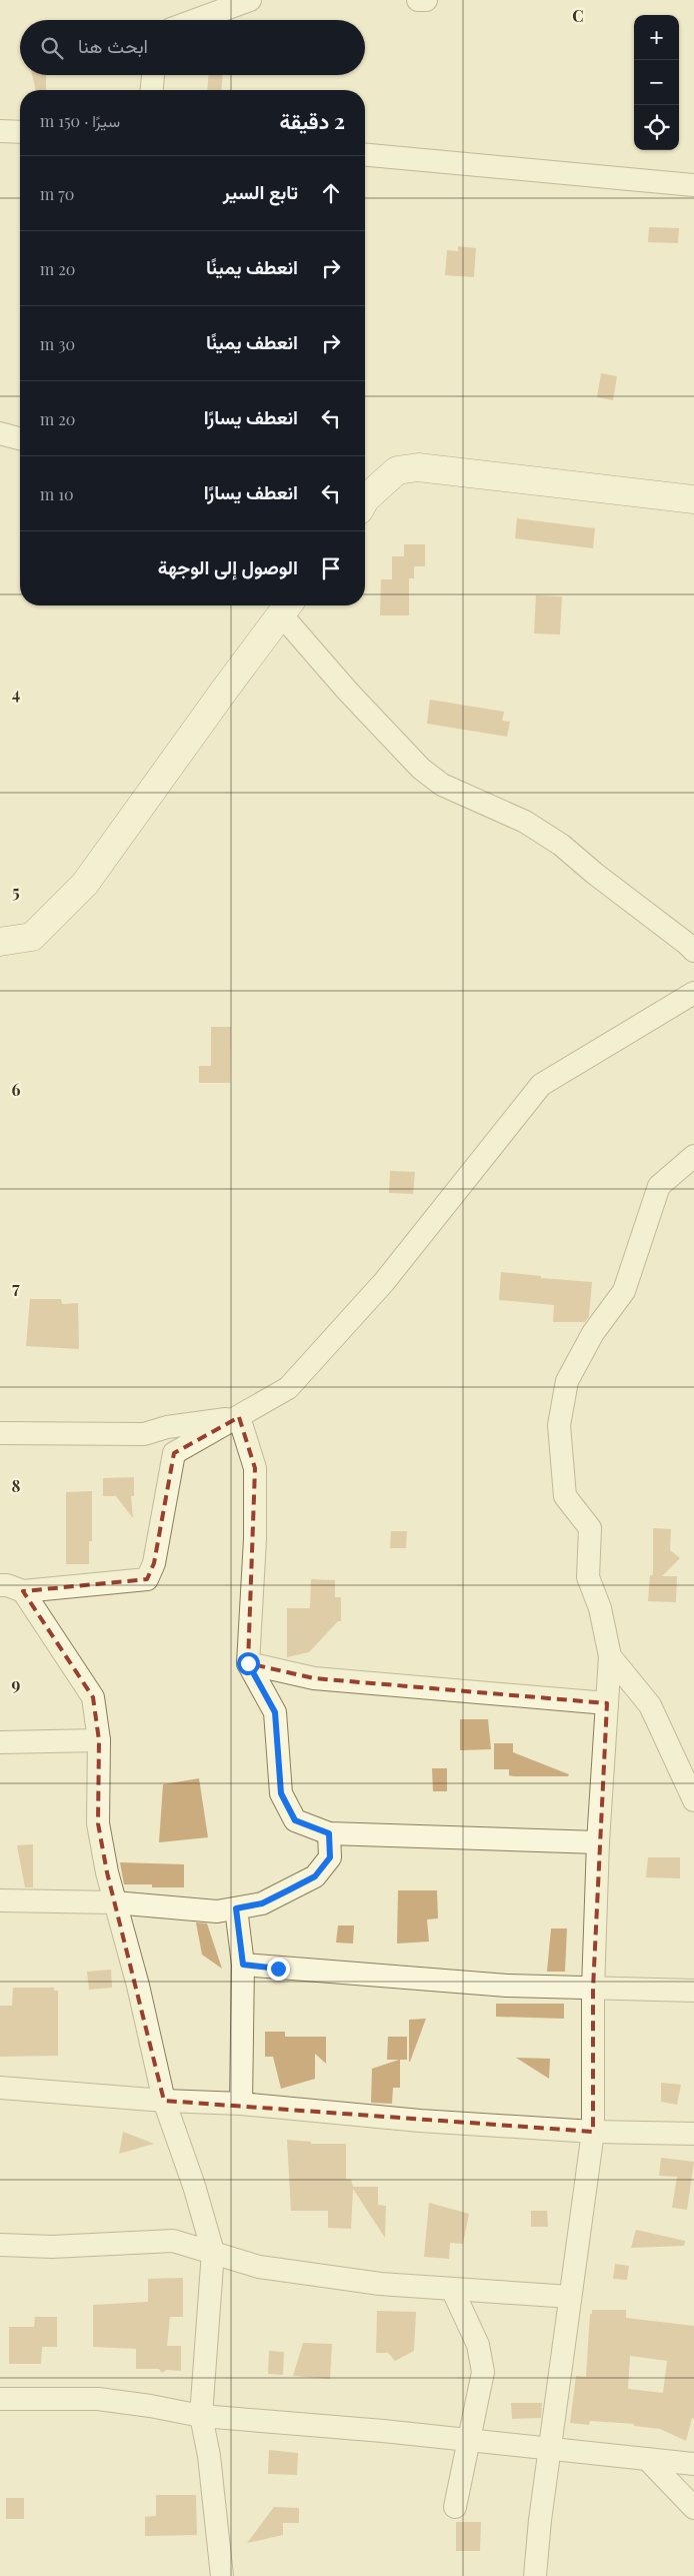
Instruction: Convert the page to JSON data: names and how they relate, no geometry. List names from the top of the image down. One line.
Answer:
{"page":{"map_buttons":["+","−"],"search":"ابحث هنا","heading":["2 دقيقة","سيرًا · 150 m"],"list":[["تابع السير","70 m"],["انعطف يمينًا","20 m"],["انعطف يمينًا","30 m"],["انعطف يسارًا","20 m"],["انعطف يسارًا","10 m"],"الوصول إلى الوجهة"]},"grid":{"columns":["C"],"rows":["4","5","6","7","8","9"]}}
